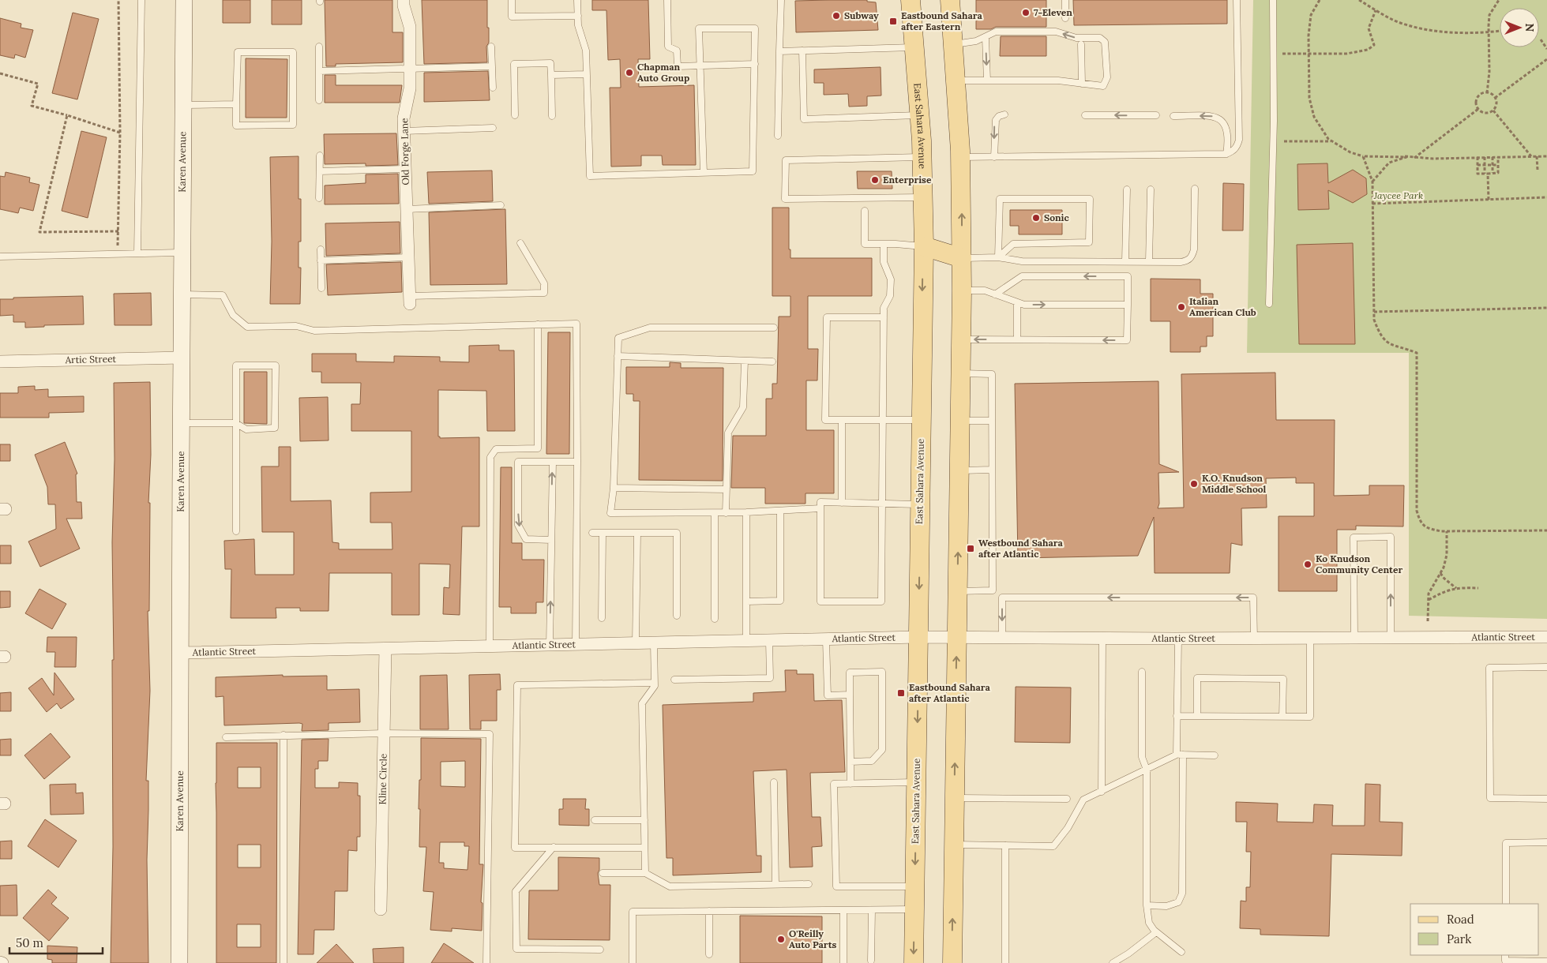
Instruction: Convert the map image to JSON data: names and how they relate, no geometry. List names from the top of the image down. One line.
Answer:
{"streets":{"main road":["East Sahara Avenue"],"street":["Old Forge Lane","Karen Avenue","Artic Street","Atlantic Street","Kline Circle"]},"crossings":[["East Sahara Avenue","Atlantic Street"],["Karen Avenue","Artic Street"],["Karen Avenue","Atlantic Street"],["Atlantic Street","Kline Circle"]],"parks":["Jaycee Park"],"places":{"other":["7-Eleven","Subway","Chapman Auto Group","Enterprise","Sonic","Italian American Club","K.O. Knudson Middle School","Ko Knudson Community Center","O'Reilly Auto Parts"],"transit":["Eastbound Sahara after Eastern","Westbound Sahara after Atlantic","Eastbound Sahara after Atlantic"]},"legend":["Road","Park"],"scale_bar":"50 m","north":"right"}
